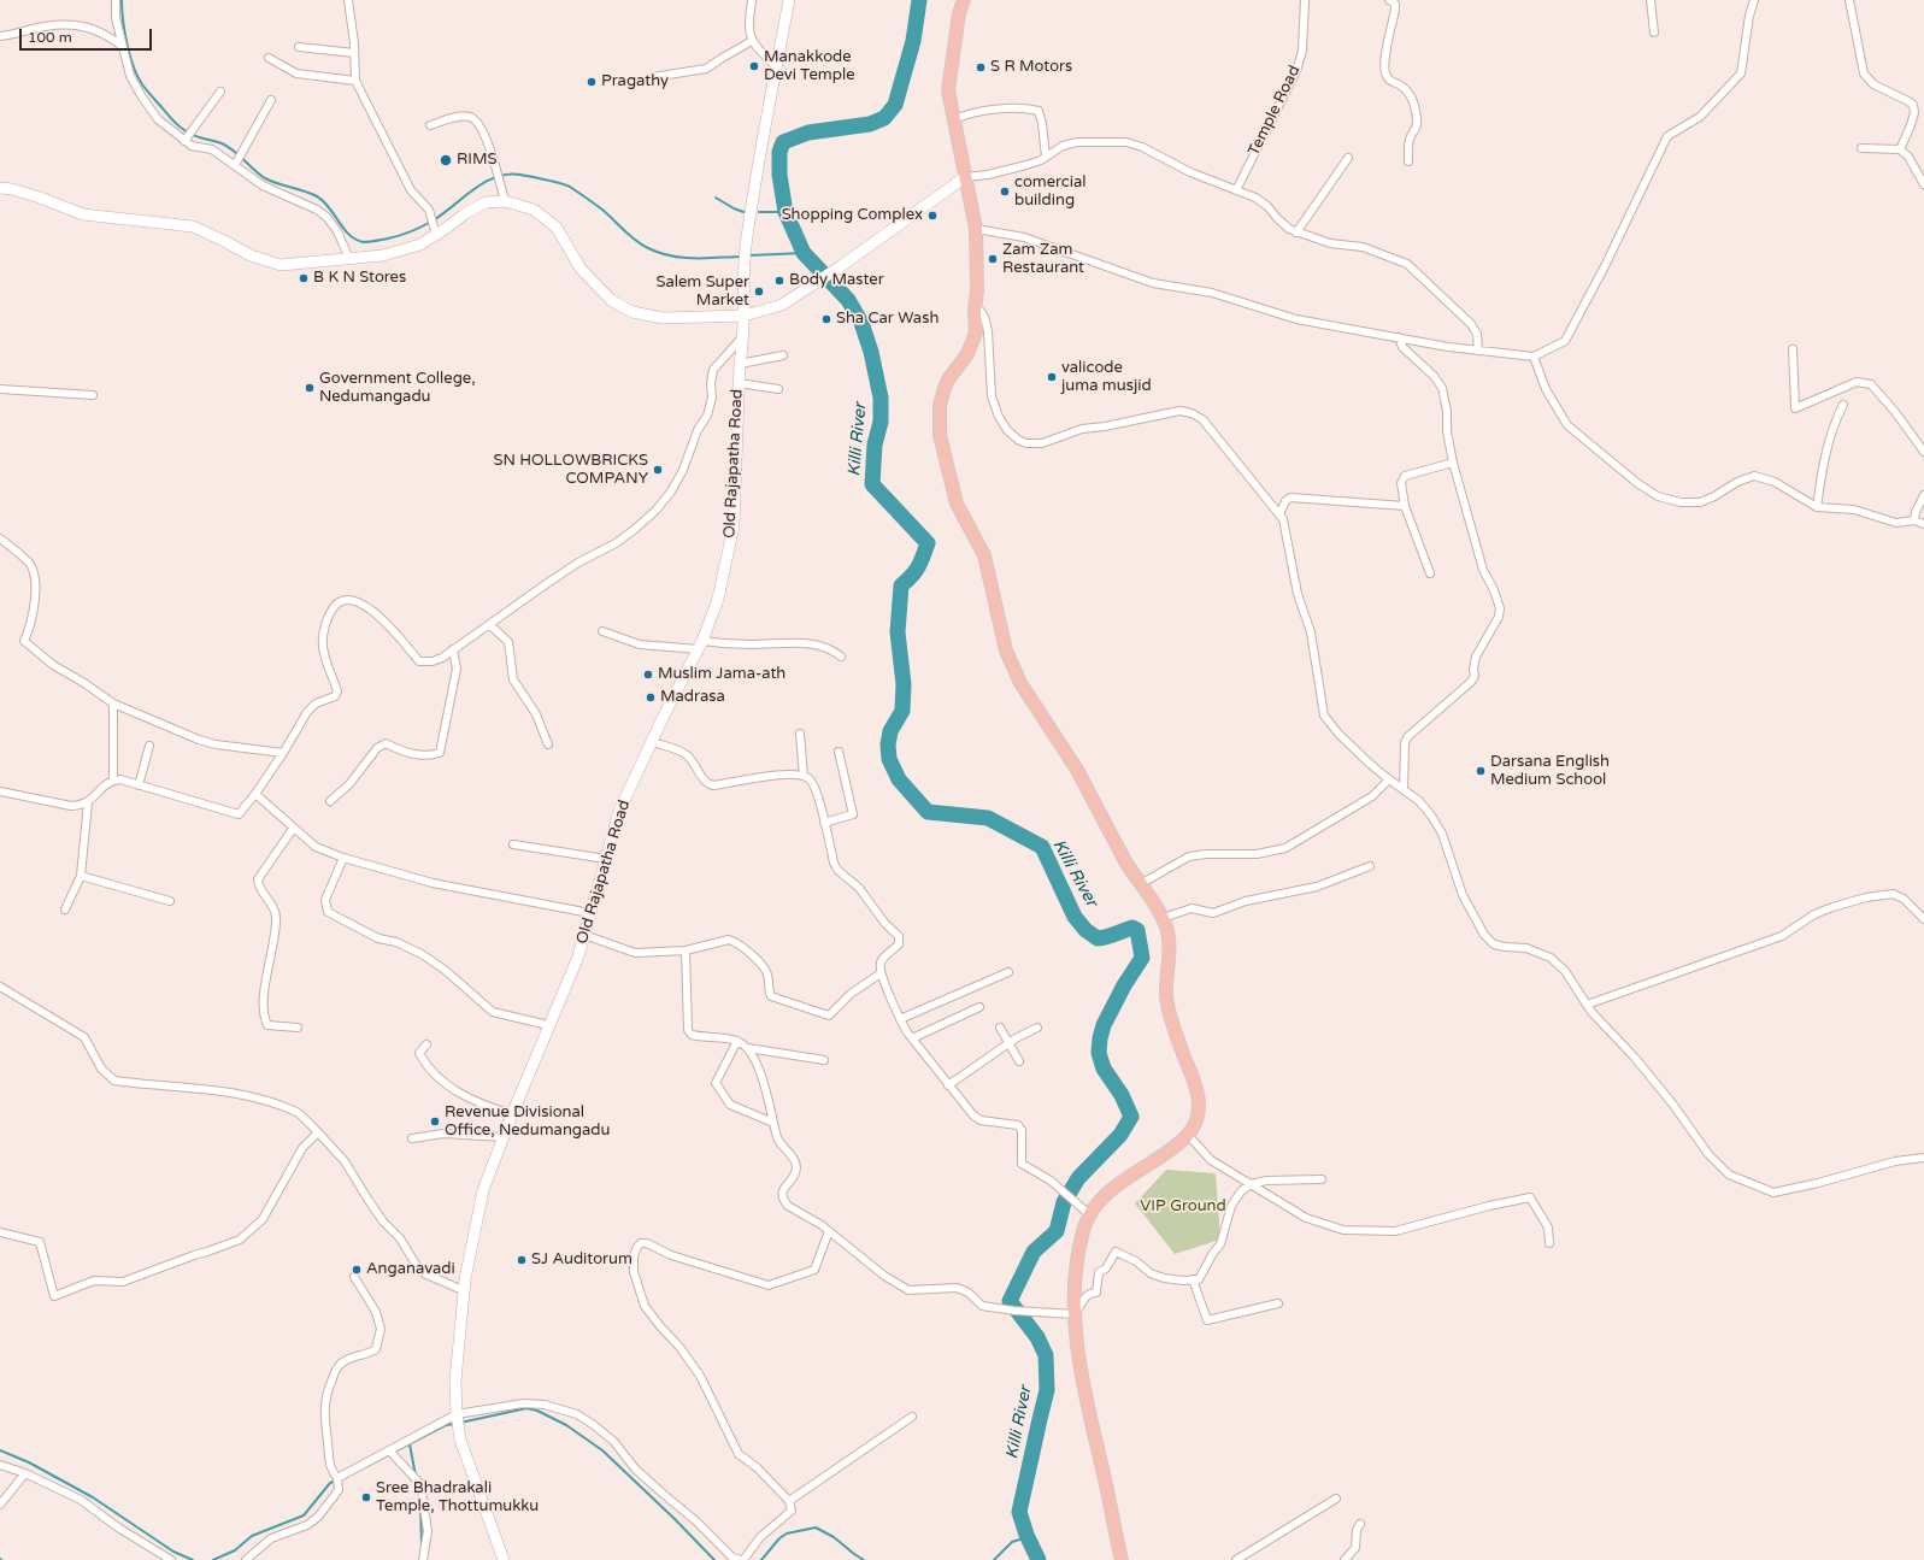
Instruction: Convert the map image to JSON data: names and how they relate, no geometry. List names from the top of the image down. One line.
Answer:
{"streets":{"main road":["Old Rajapatha Road"],"street":["Temple Road"]},"water":["Killi River"],"parks":["VIP Ground"],"places":["Manakkode Devi Temple","S R Motors","Pragathy","RIMS","comercial building","Shopping Complex","Zam Zam Restaurant","B K N Stores","Body Master","Salem Super Market","Sha Car Wash","valicode juma musjid","Government College, Nedumangadu","SN HOLLOWBRICKS COMPANY","Muslim Jama-ath","Madrasa","Darsana English Medium School","Revenue Divisional Office, Nedumangadu","SJ Auditorum","Anganavadi","Sree Bhadrakali Temple, Thottumukku"],"scale_bar":"100 m"}
